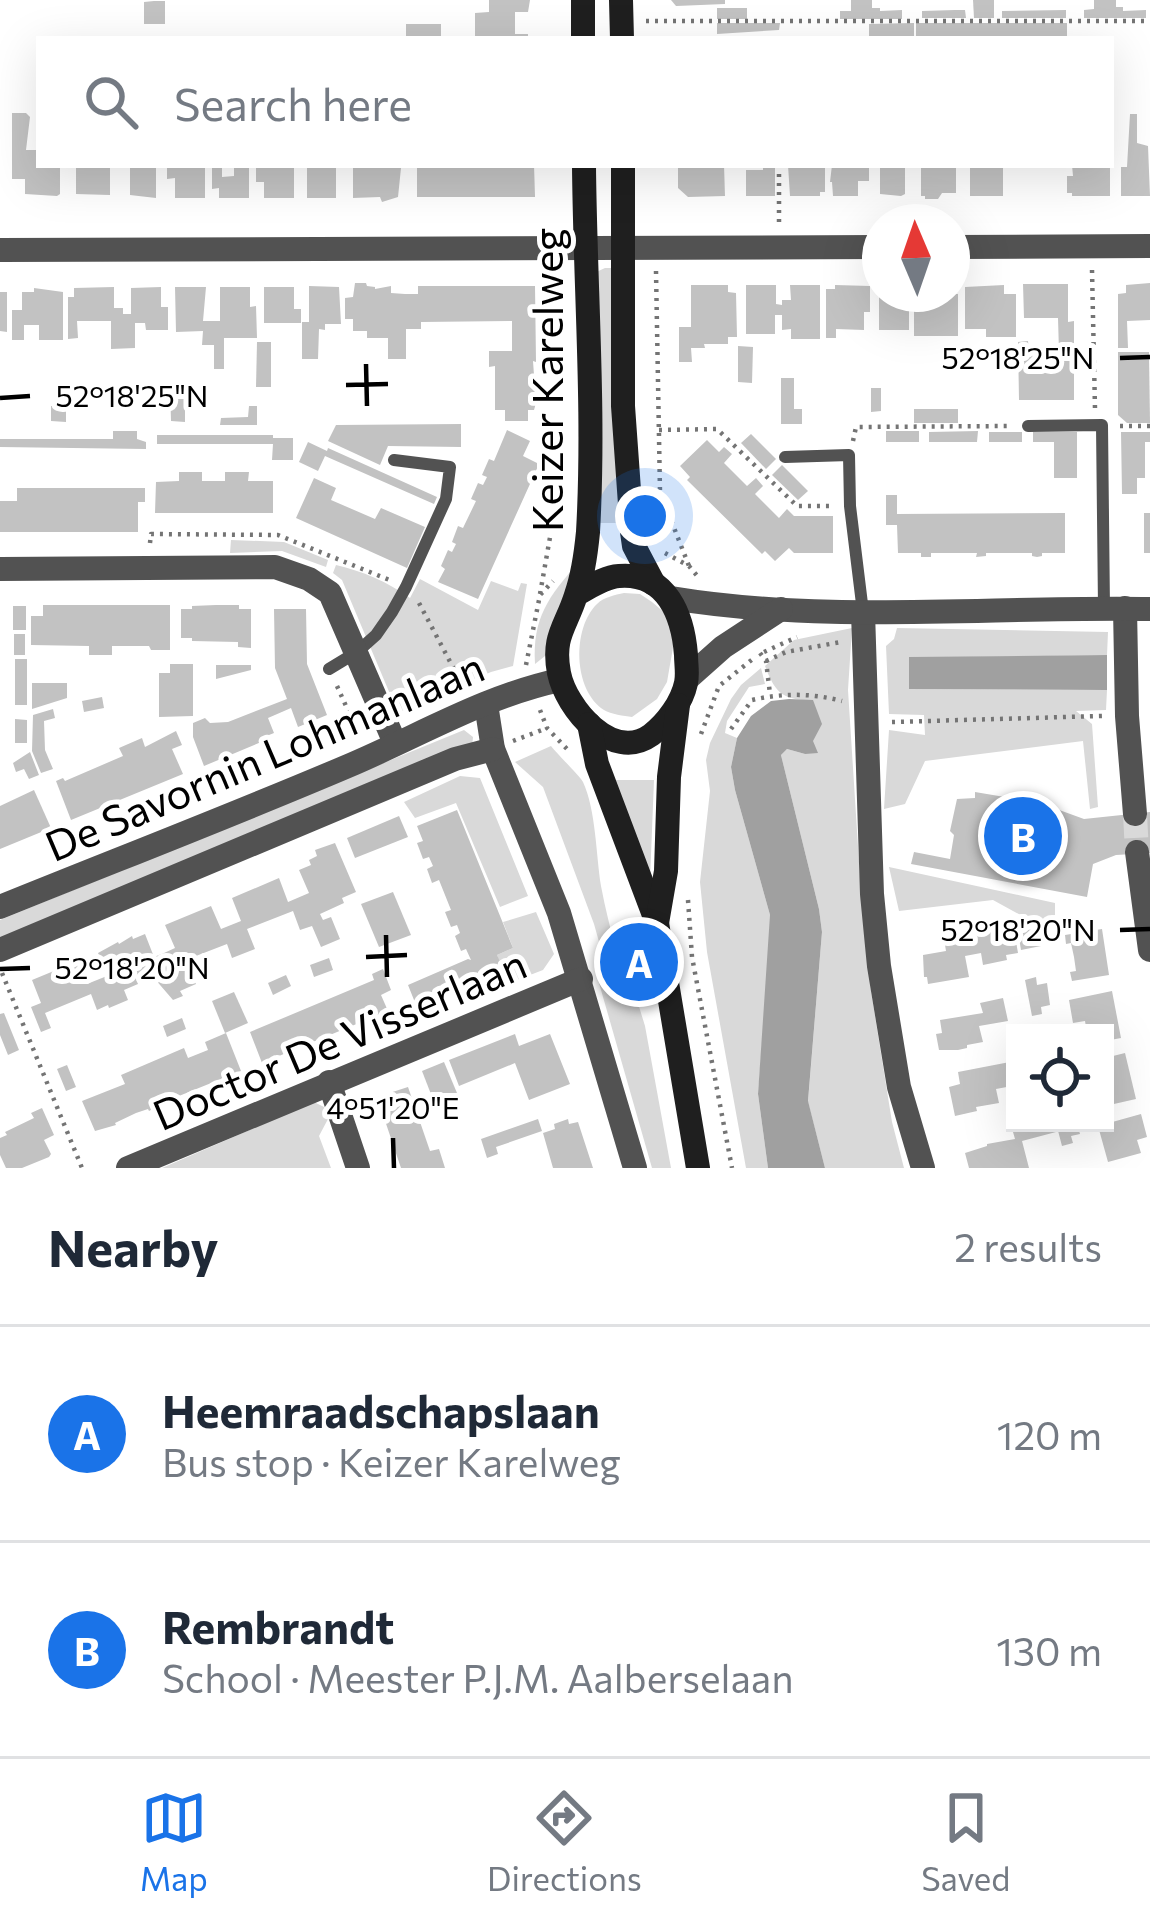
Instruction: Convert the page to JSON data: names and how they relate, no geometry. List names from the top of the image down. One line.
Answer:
{"streets":{"main road":["Keizer Karelweg"],"street":["De Savornin Lohmanlaan","Doctor De Visserlaan"]},"crossings":[["Keizer Karelweg","De Savornin Lohmanlaan"]],"north":"top","page":{"search":"Search here","pins":["B","A"],"heading":["Nearby","2 results"],"list":[{"mark":"A","name":"Heemraadschapslaan","note":"Bus stop · Keizer Karelweg","value":"120 m"},{"mark":"B","name":"Rembrandt","note":"School · Meester P.J.M. Aalberselaan","value":"130 m"}],"nav":["Map","Directions","Saved"]},"coordinates":["52°18'25\"N","52°18'20\"N","4°51'20\"E"]}
